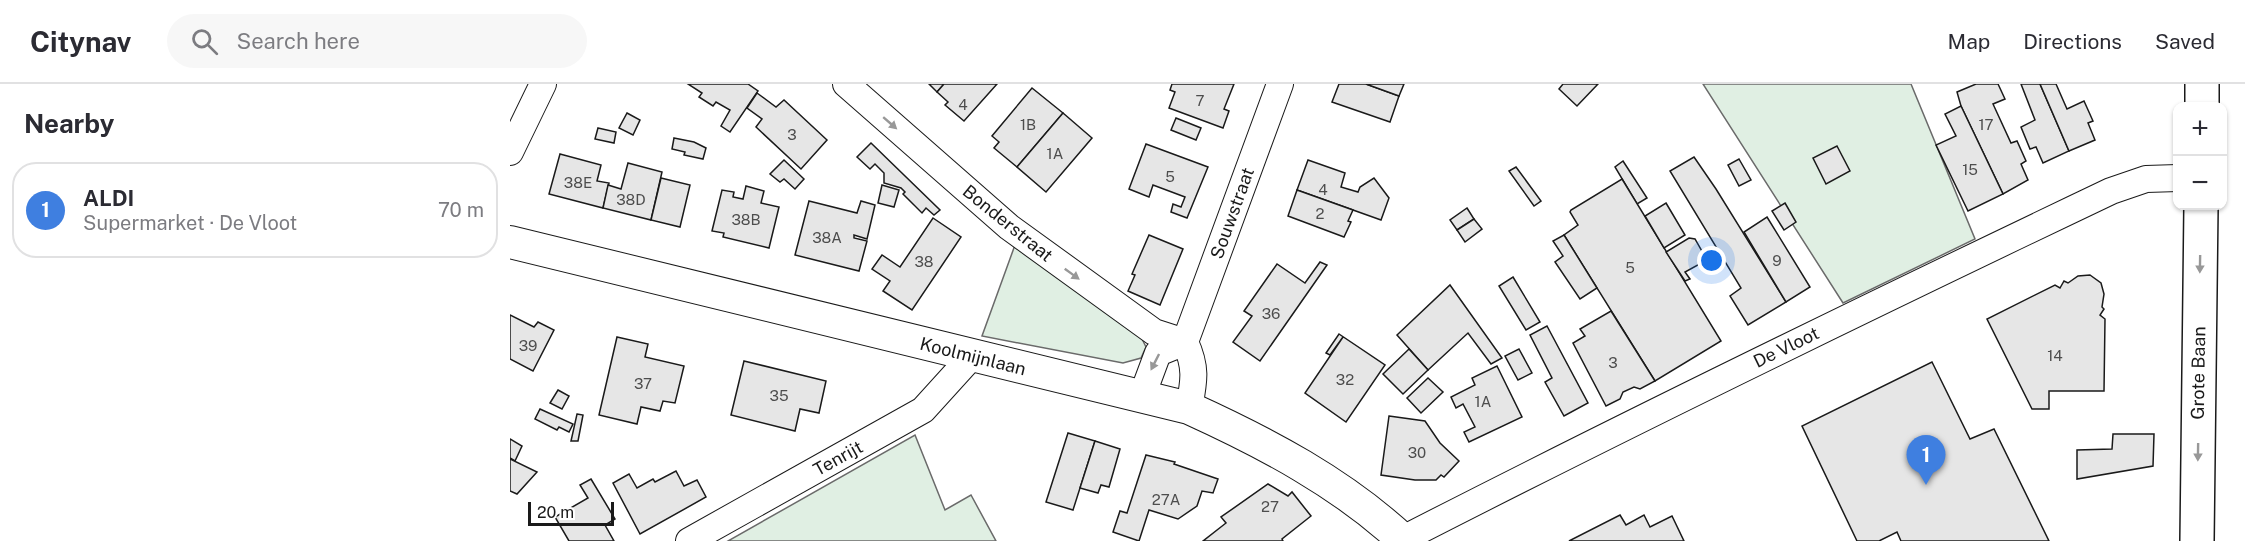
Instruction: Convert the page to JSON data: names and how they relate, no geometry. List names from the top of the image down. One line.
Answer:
{"streets":{"main road":["Grote Baan"],"street":["Souwstraat","Bonderstraat","De Vloot","Koolmijnlaan","Tenrijt"]},"crossings":[["Souwstraat","Bonderstraat"],["De Vloot","Koolmijnlaan"],["Koolmijnlaan","Tenrijt"]],"one_way":["Bonderstraat","Grote Baan"],"house_numbers":["7","4","1B","17","3","1A","15","5","38E","4","38D","2","38B","38A","9","38","5","36","39","14","3","32","37","35","1A","30","27A","27"],"scale_bar":"20 m","page":{"header":"Citynav","search":"Search here","nav":["Map","Directions","Saved"],"heading":"Nearby","map_buttons":["+","−"],"list":[{"mark":"1","name":"ALDI","note":"Supermarket · De Vloot","value":"70 m"}],"pins":"1","scale":"20 m"}}
